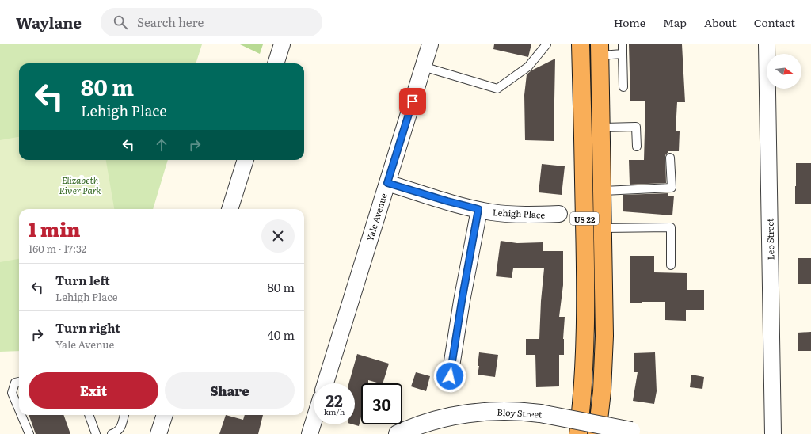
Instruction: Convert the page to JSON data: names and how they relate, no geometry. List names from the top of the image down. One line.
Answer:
{"streets":{"highway":["US 22"],"street":["Lehigh Place","Yale Avenue","Leo Street","Bloy Street"]},"crossings":[["Lehigh Place","Yale Avenue"]],"parks":["Elizabeth River Park"],"north":"right","page":{"header":"Waylane","search":"Search here","nav":["Home","Map","About","Contact"],"turn":["80 m","Lehigh Place"],"heading":["1 min","160 m · 17:32"],"list":[{"name":"Turn left","note":"Lehigh Place","value":"80 m"},{"name":"Turn right","note":"Yale Avenue","value":"40 m"}],"buttons":["Exit","Share"],"speed":"22 km/h","limit":"30"}}
